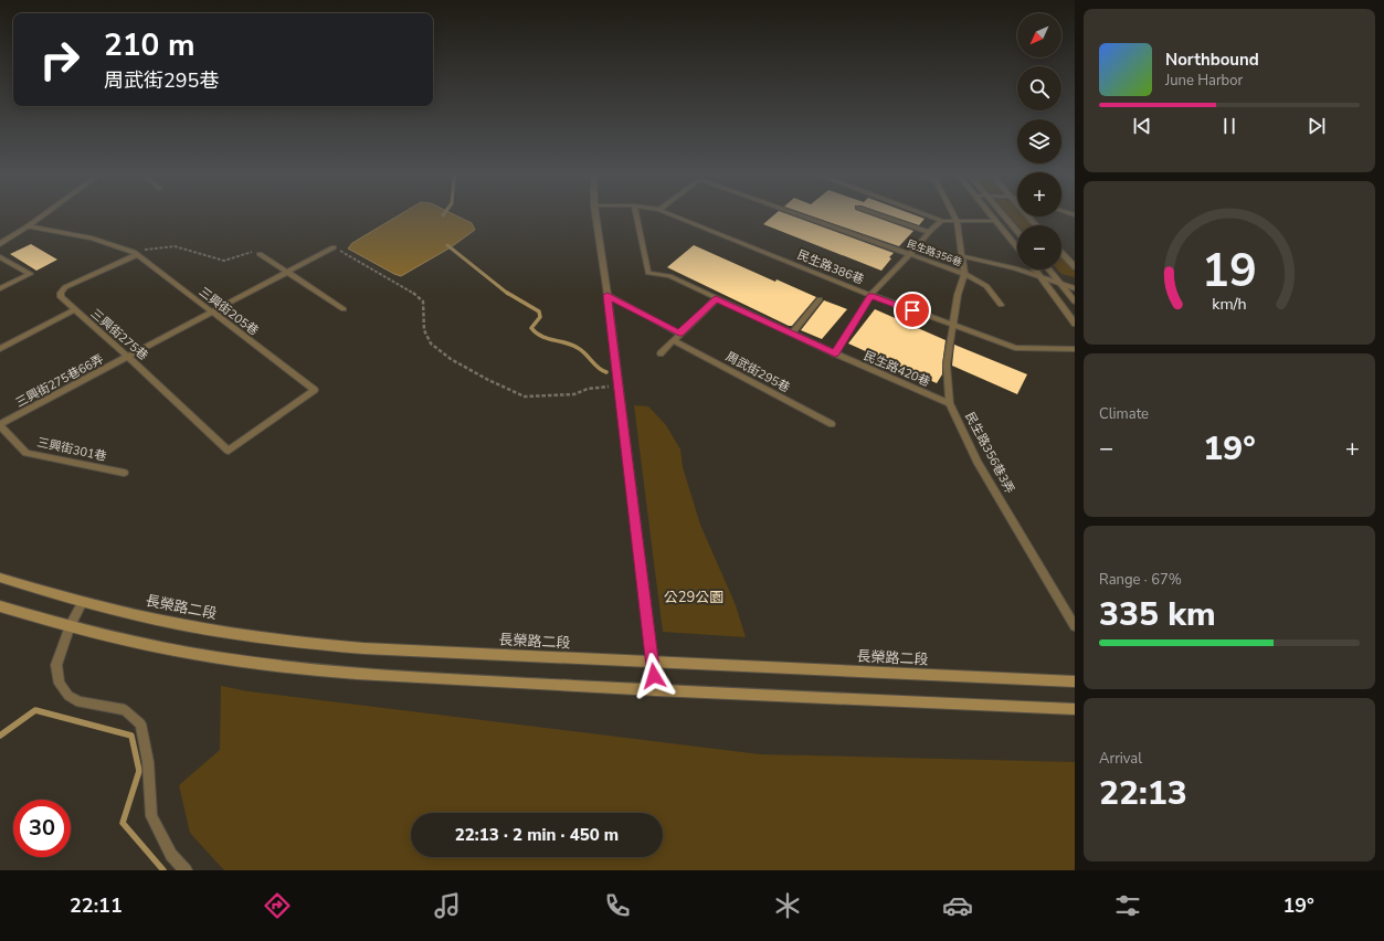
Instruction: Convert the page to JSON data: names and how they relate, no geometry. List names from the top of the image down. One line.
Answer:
{"streets":{"main road":["長榮路二段"],"lane":["民生路356巷","民生路386巷","三興街205巷","三興街275巷","民生路420巷","周武街295巷","三興街275巷66弄","三興街301巷","民生路356巷3弄"]},"crossings":[["民生路356巷","民生路356巷3弄"],["民生路386巷","民生路356巷3弄"],["三興街205巷","三興街275巷"],["三興街205巷","三興街275巷66弄"],["三興街275巷","三興街275巷66弄"],["民生路420巷","民生路356巷3弄"],["三興街275巷66弄","三興街301巷"]],"parks":["公29公園"],"north":"bottom left","page":{"map_buttons":["+","−"],"turn":["210 m","周武街295巷"],"song":["Northbound","June Harbor"],"tile":["Climate",["Range · 67%","335 km"],["Arrival","22:13"]],"heat":["−","19°","+"],"limit":"30","trip":"22:13 · 2 min · 450 m","tabs":["22:11","19°"],"gauge":["19","km/h"]}}
